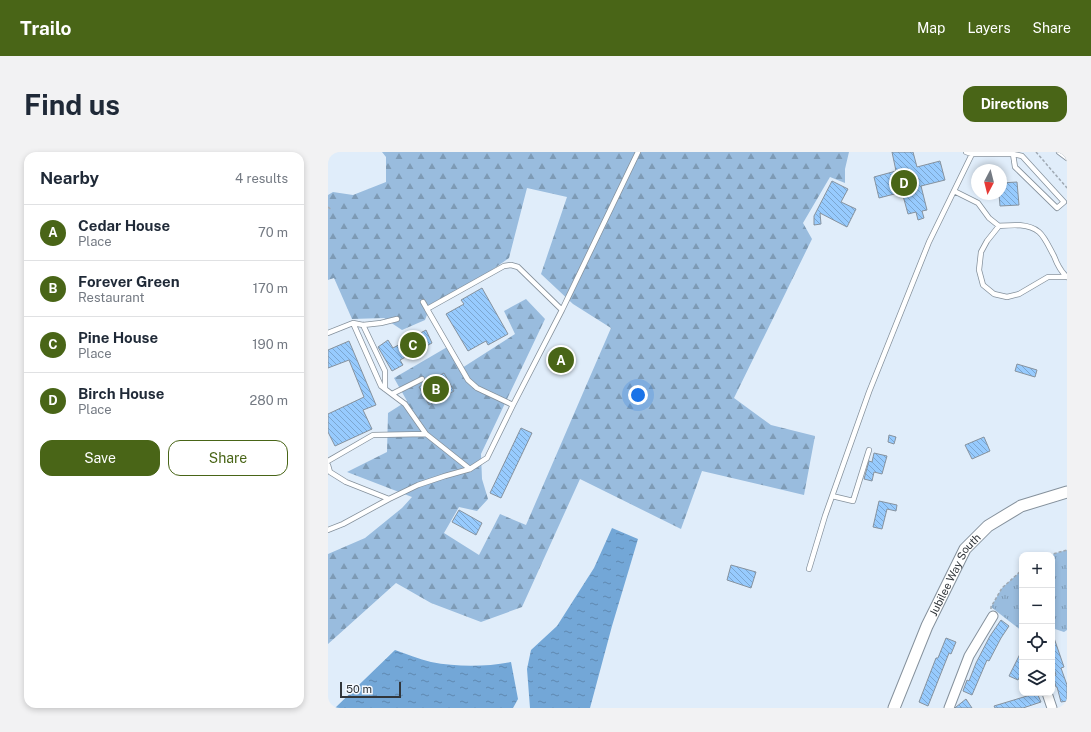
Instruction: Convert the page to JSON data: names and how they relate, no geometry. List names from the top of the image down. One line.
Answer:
{"streets":{"street":["Jubilee Way South"]},"scale_bar":"50 m","north":"bottom","page":{"header":"Trailo","nav":["Map","Layers","Share"],"buttons":["Directions",["Save","Share"]],"title":"Find us","heading":["Nearby","4 results"],"pins":["D","C","A","B"],"list":[{"mark":"A","name":"Cedar House","note":"Place","value":"70 m"},{"mark":"B","name":"Forever Green","note":"Restaurant","value":"170 m"},{"mark":"C","name":"Pine House","note":"Place","value":"190 m"},{"mark":"D","name":"Birch House","note":"Place","value":"280 m"}],"map_buttons":["+","−"],"scale":"50 m"}}
